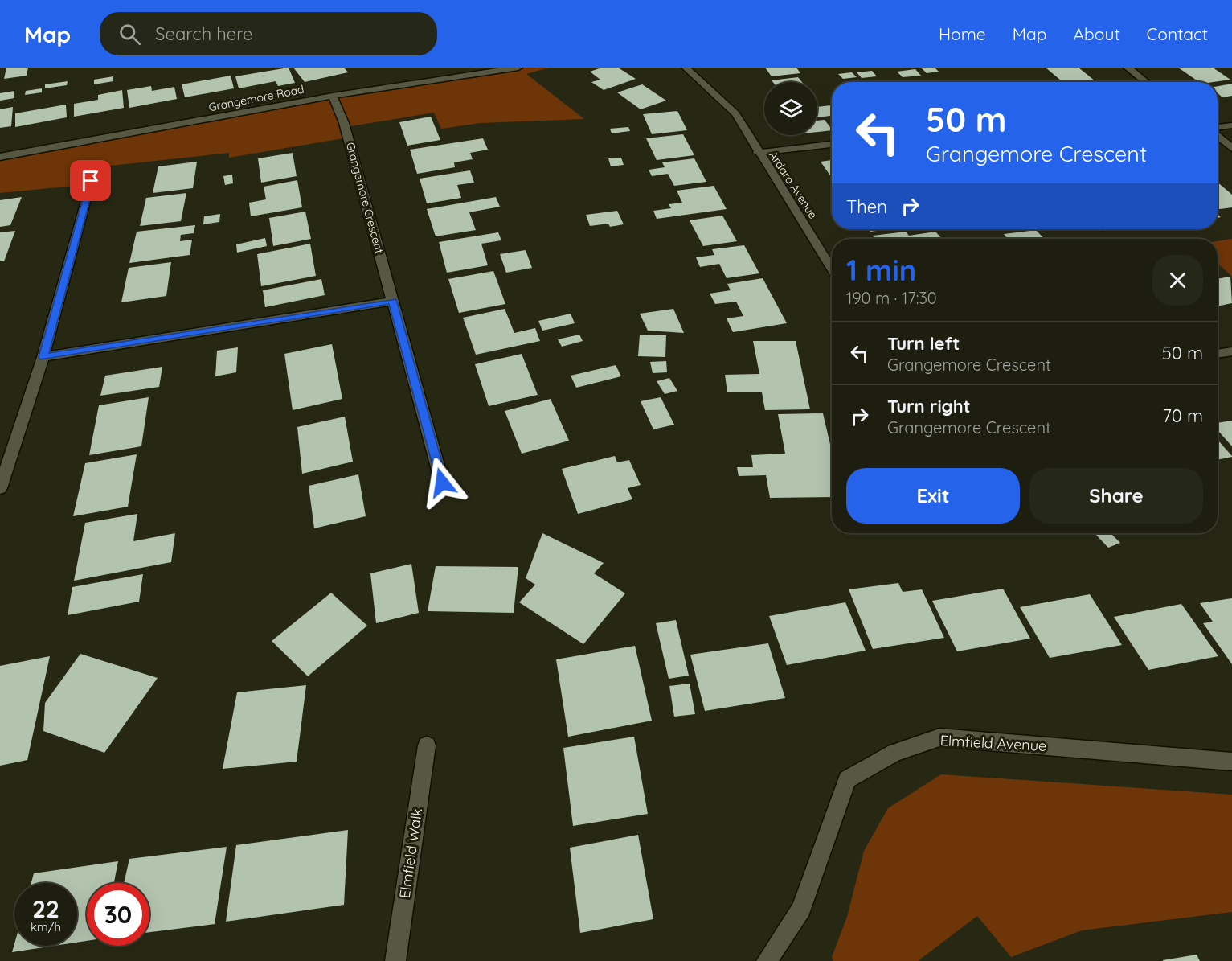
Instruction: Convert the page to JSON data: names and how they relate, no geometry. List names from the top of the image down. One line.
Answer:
{"streets":{"street":["Grangemore Road","Ardara Avenue","Grangemore Crescent","Elmfield Avenue","Elmfield Walk"]},"crossings":[["Grangemore Road","Grangemore Crescent"]],"page":{"header":"Map","search":"Search here","nav":["Home","Map","About","Contact"],"turn":["50 m","Grangemore Crescent"],"then":"Then","heading":["1 min","190 m · 17:30"],"list":[{"name":"Turn left","note":"Grangemore Crescent","value":"50 m"},{"name":"Turn right","note":"Grangemore Crescent","value":"70 m"}],"buttons":["Exit","Share"],"speed":"22 km/h","limit":"30"}}
